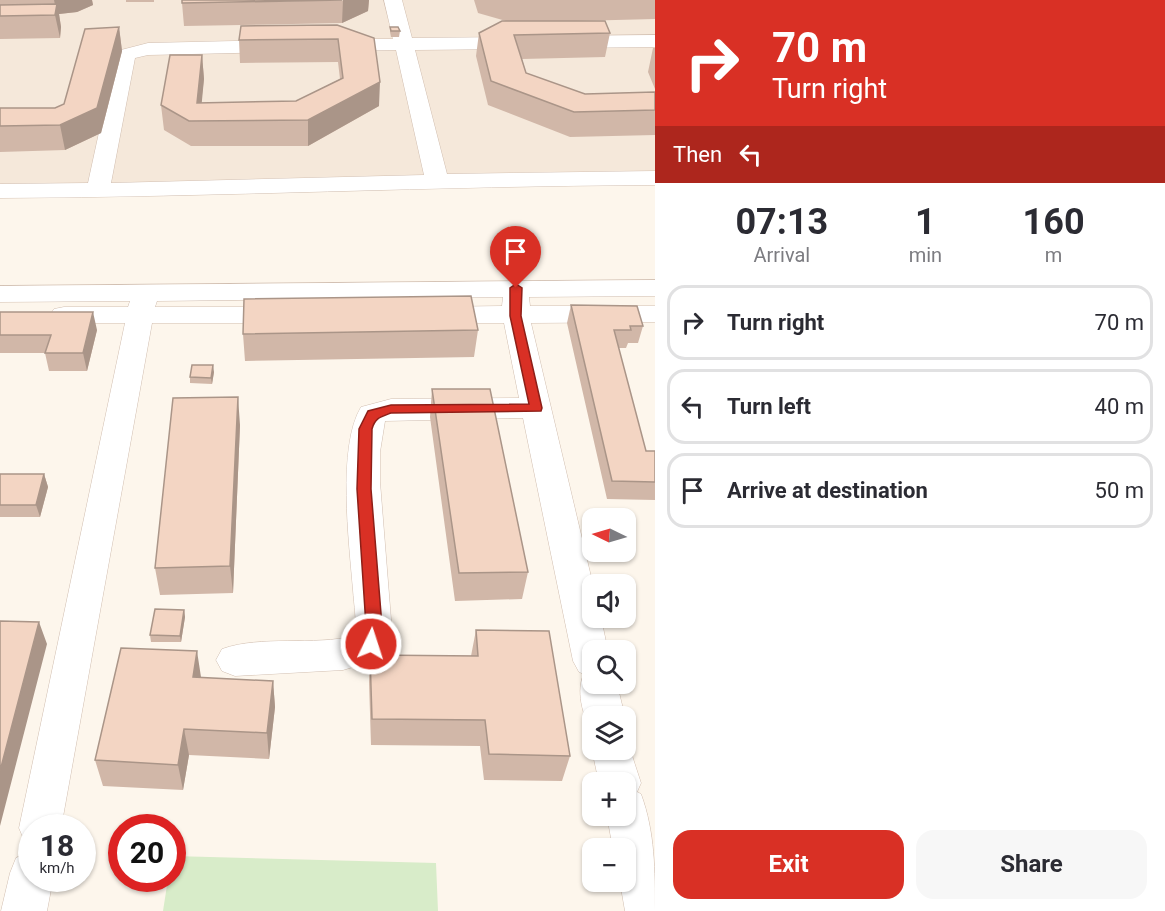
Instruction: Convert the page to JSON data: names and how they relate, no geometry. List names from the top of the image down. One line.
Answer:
{"north":"left","page":{"turn":["70 m","Turn right"],"then":"Then","eta":["07:13","Arrival","1","min","160","m"],"list":[{"name":"Turn right","value":"70 m"},{"name":"Turn left","value":"40 m"},{"name":"Arrive at destination","value":"50 m"}],"map_buttons":["+","−"],"speed":"18 km/h","limit":"20","buttons":["Exit","Share"]}}
